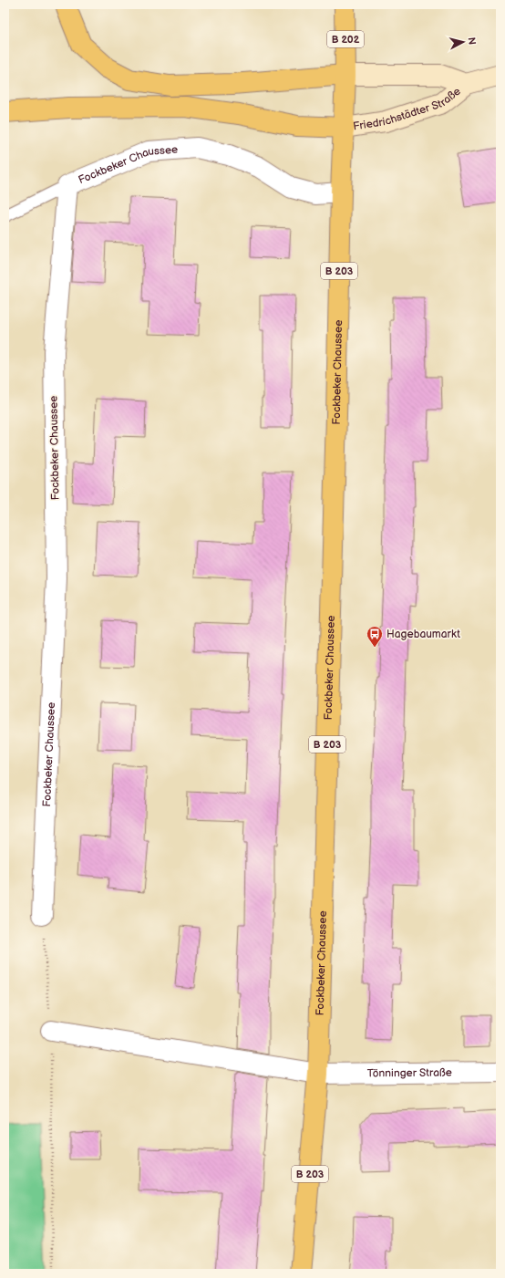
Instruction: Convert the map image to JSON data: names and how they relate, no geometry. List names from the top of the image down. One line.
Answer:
{"streets":{"main road":["B 202","Fockbeker Chaussee","B 203"],"street":["Friedrichstädter Straße","Tönninger Straße"]},"crossings":[["Friedrichstädter Straße","Fockbeker Chaussee"],["Fockbeker Chaussee","Tönninger Straße"]],"places":{"bus stop":["Hagebaumarkt"]},"north":"right"}
